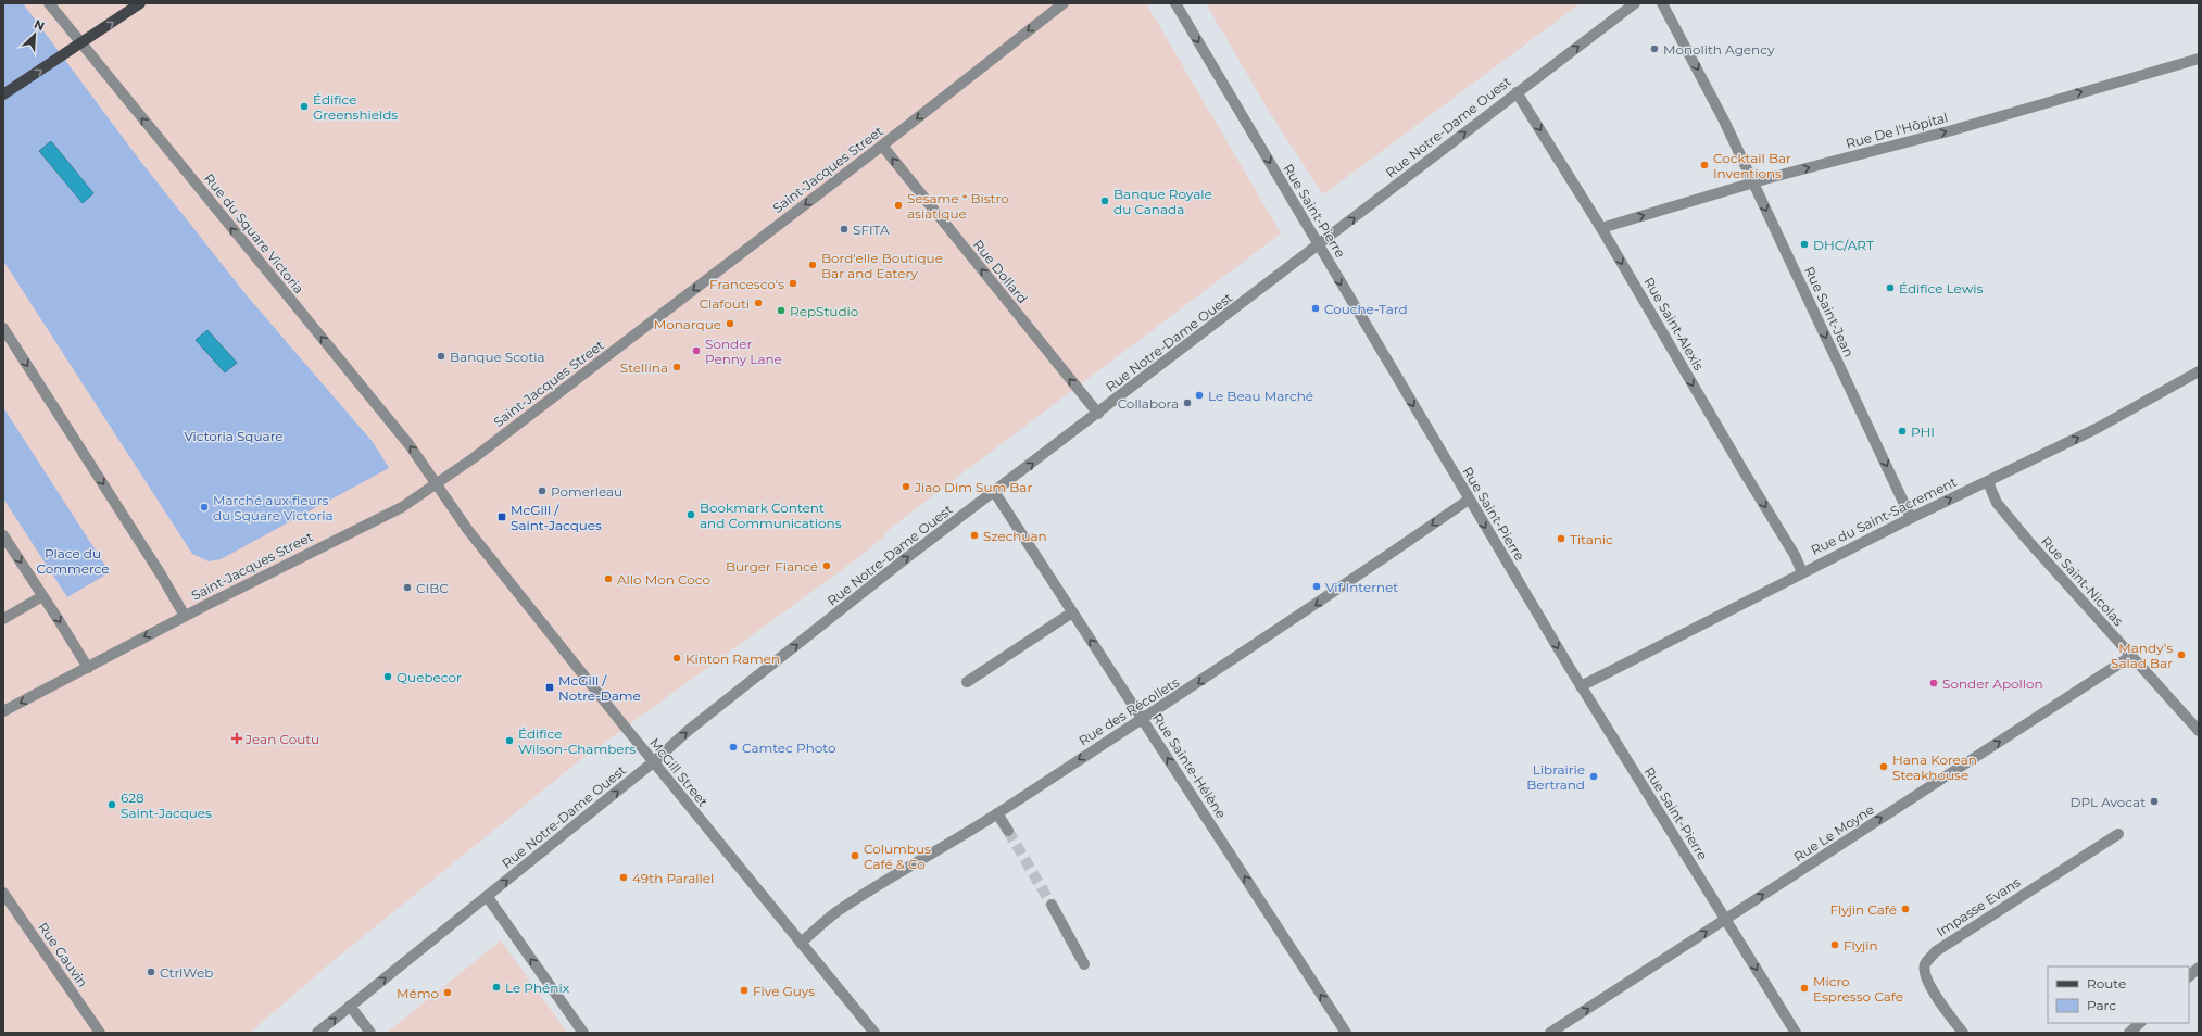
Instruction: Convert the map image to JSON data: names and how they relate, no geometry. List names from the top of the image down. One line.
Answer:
{"streets":{"street":["Rue Notre-Dame Ouest","Rue De l'Hôpital","Saint-Jacques Street","Rue Saint-Pierre","Rue du Square Victoria","Rue Dollard","Rue Saint-Jean","Rue Saint-Alexis","Rue du Saint-Sacrement","Rue Saint-Nicolas","Rue des Récollets","Rue Sainte-Hélène","McGill Street","Rue Le Moyne","Impasse Evans","Rue Gauvin"]},"crossings":[["Rue Notre-Dame Ouest","Rue Saint-Pierre"],["Rue Notre-Dame Ouest","Rue Dollard"],["Rue Notre-Dame Ouest","Rue Saint-Alexis"],["Rue Notre-Dame Ouest","Rue Sainte-Hélène"],["Rue Notre-Dame Ouest","McGill Street"],["Rue De l'Hôpital","Rue Saint-Jean"],["Rue De l'Hôpital","Rue Saint-Alexis"],["Saint-Jacques Street","Rue du Square Victoria"],["Saint-Jacques Street","Rue Dollard"],["Saint-Jacques Street","McGill Street"],["Rue Saint-Pierre","Rue du Saint-Sacrement"],["Rue Saint-Pierre","Rue des Récollets"],["Rue Saint-Pierre","Rue Le Moyne"],["Rue du Square Victoria","McGill Street"],["Rue Saint-Jean","Rue du Saint-Sacrement"],["Rue Saint-Alexis","Rue du Saint-Sacrement"],["Rue du Saint-Sacrement","Rue Saint-Nicolas"],["Rue Saint-Nicolas","Rue Le Moyne"],["Rue des Récollets","Rue Sainte-Hélène"],["Rue des Récollets","McGill Street"]],"one_way":["Rue Notre-Dame Ouest","Rue De l'Hôpital","Saint-Jacques Street","Rue Saint-Pierre","Rue du Square Victoria","Rue Dollard","Rue Saint-Jean","Rue Saint-Alexis","Rue du Saint-Sacrement","Rue des Récollets","Rue Sainte-Hélène","Rue Le Moyne"],"parks":["Victoria Square","Place du Commerce"],"places":{"other":["Monolith Agency","Édifice Greenshields","Cocktail Bar Inventions","Banque Royale du Canada","Sesame * Bistro asiatique","SFITA","DHC/ART","Bord'elle Boutique Bar and Eatery","Francesco's","Édifice Lewis","Clafouti","Couche-Tard","RepStudio","Monarque","Sonder Penny Lane","Banque Scotia","Stellina","Le Beau Marché","Collabora","PHI","Jiao Dim Sum Bar","Pomerleau","Marché aux fleurs du Square Victoria","Bookmark Content and Communications","Szechuan","Titanic","Burger Fiancé","Allo Mon Coco","Vif Internet","CIBC","Mandy’s Salad Bar","Kinton Ramen","Quebecor","Sonder Apollon","Édifice Wilson-Chambers","Camtec Photo","Hana Korean Steakhouse","Librairie Bertrand","DPL Avocat","628 Saint-Jacques","Columbus Café & Co","49th Parallel","Flyjin Café","Flyjin","CtrlWeb","Le Phénix","Micro Espresso Cafe","Five Guys","Mémo"],"transit":["McGill / Saint-Jacques","McGill / Notre-Dame"],"health":["Jean Coutu"]},"legend":["Route","Parc"],"north":"top right"}
